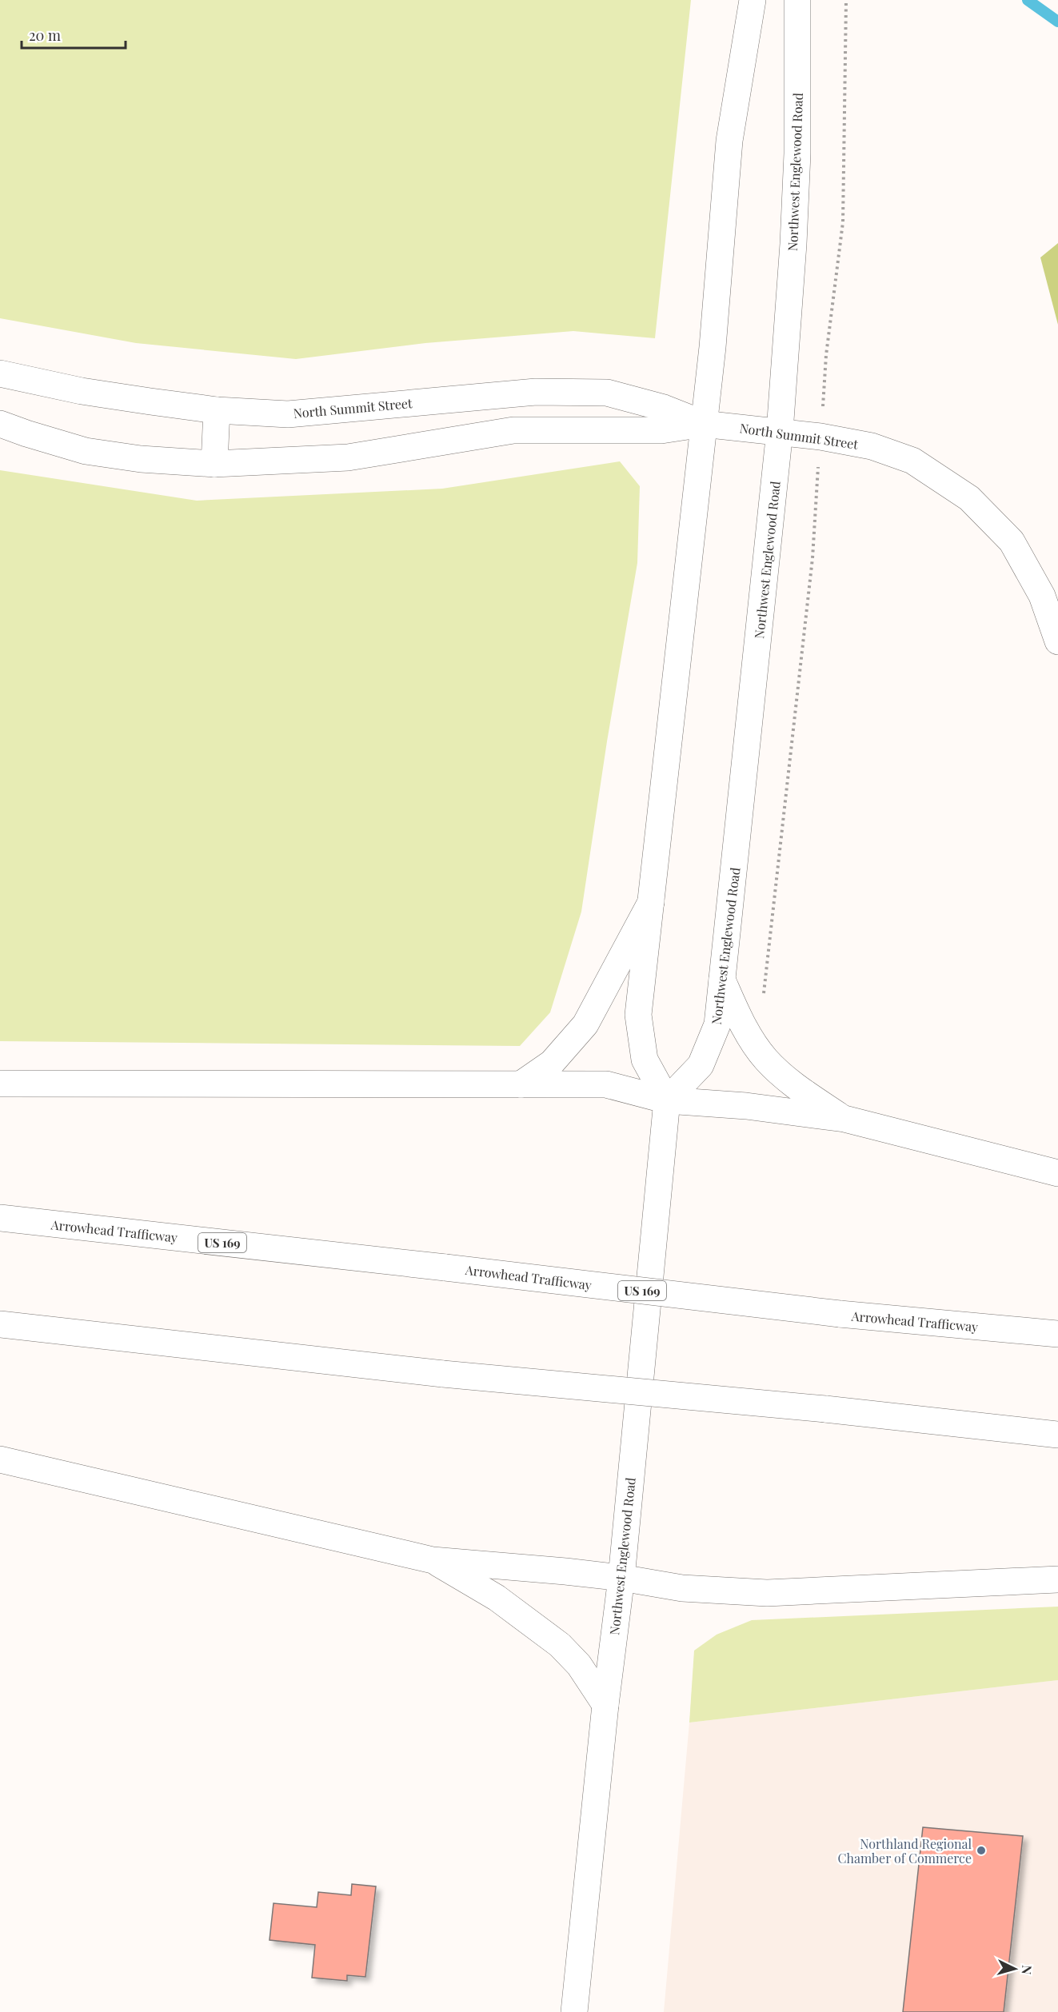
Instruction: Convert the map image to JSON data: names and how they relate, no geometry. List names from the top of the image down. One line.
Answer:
{"streets":{"main road":["Northwest Englewood Road","North Summit Street","Arrowhead Trafficway","US 169"]},"crossings":[["Northwest Englewood Road","North Summit Street"]],"places":["Northland Regional Chamber of Commerce"],"scale_bar":"20 m","north":"right"}
